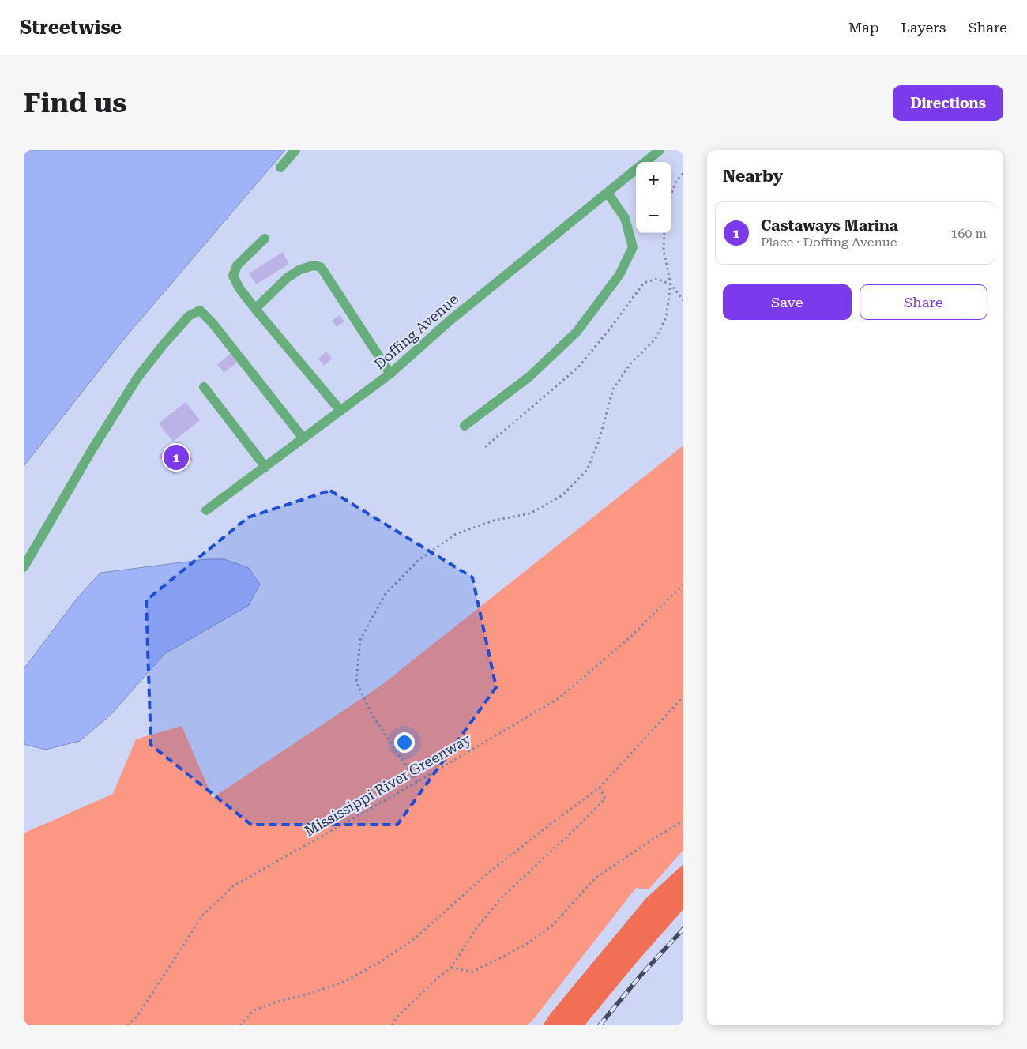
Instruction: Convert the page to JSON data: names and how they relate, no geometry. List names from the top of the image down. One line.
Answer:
{"streets":{"street":["Doffing Avenue"],"path":["Mississippi River Greenway"]},"page":{"header":"Streetwise","nav":["Map","Layers","Share"],"buttons":["Directions",["Save","Share"]],"title":"Find us","heading":"Nearby","map_buttons":["+","−"],"list":[{"mark":"1","name":"Castaways Marina","note":"Place · Doffing Avenue","value":"160 m"}],"pins":"1"}}
